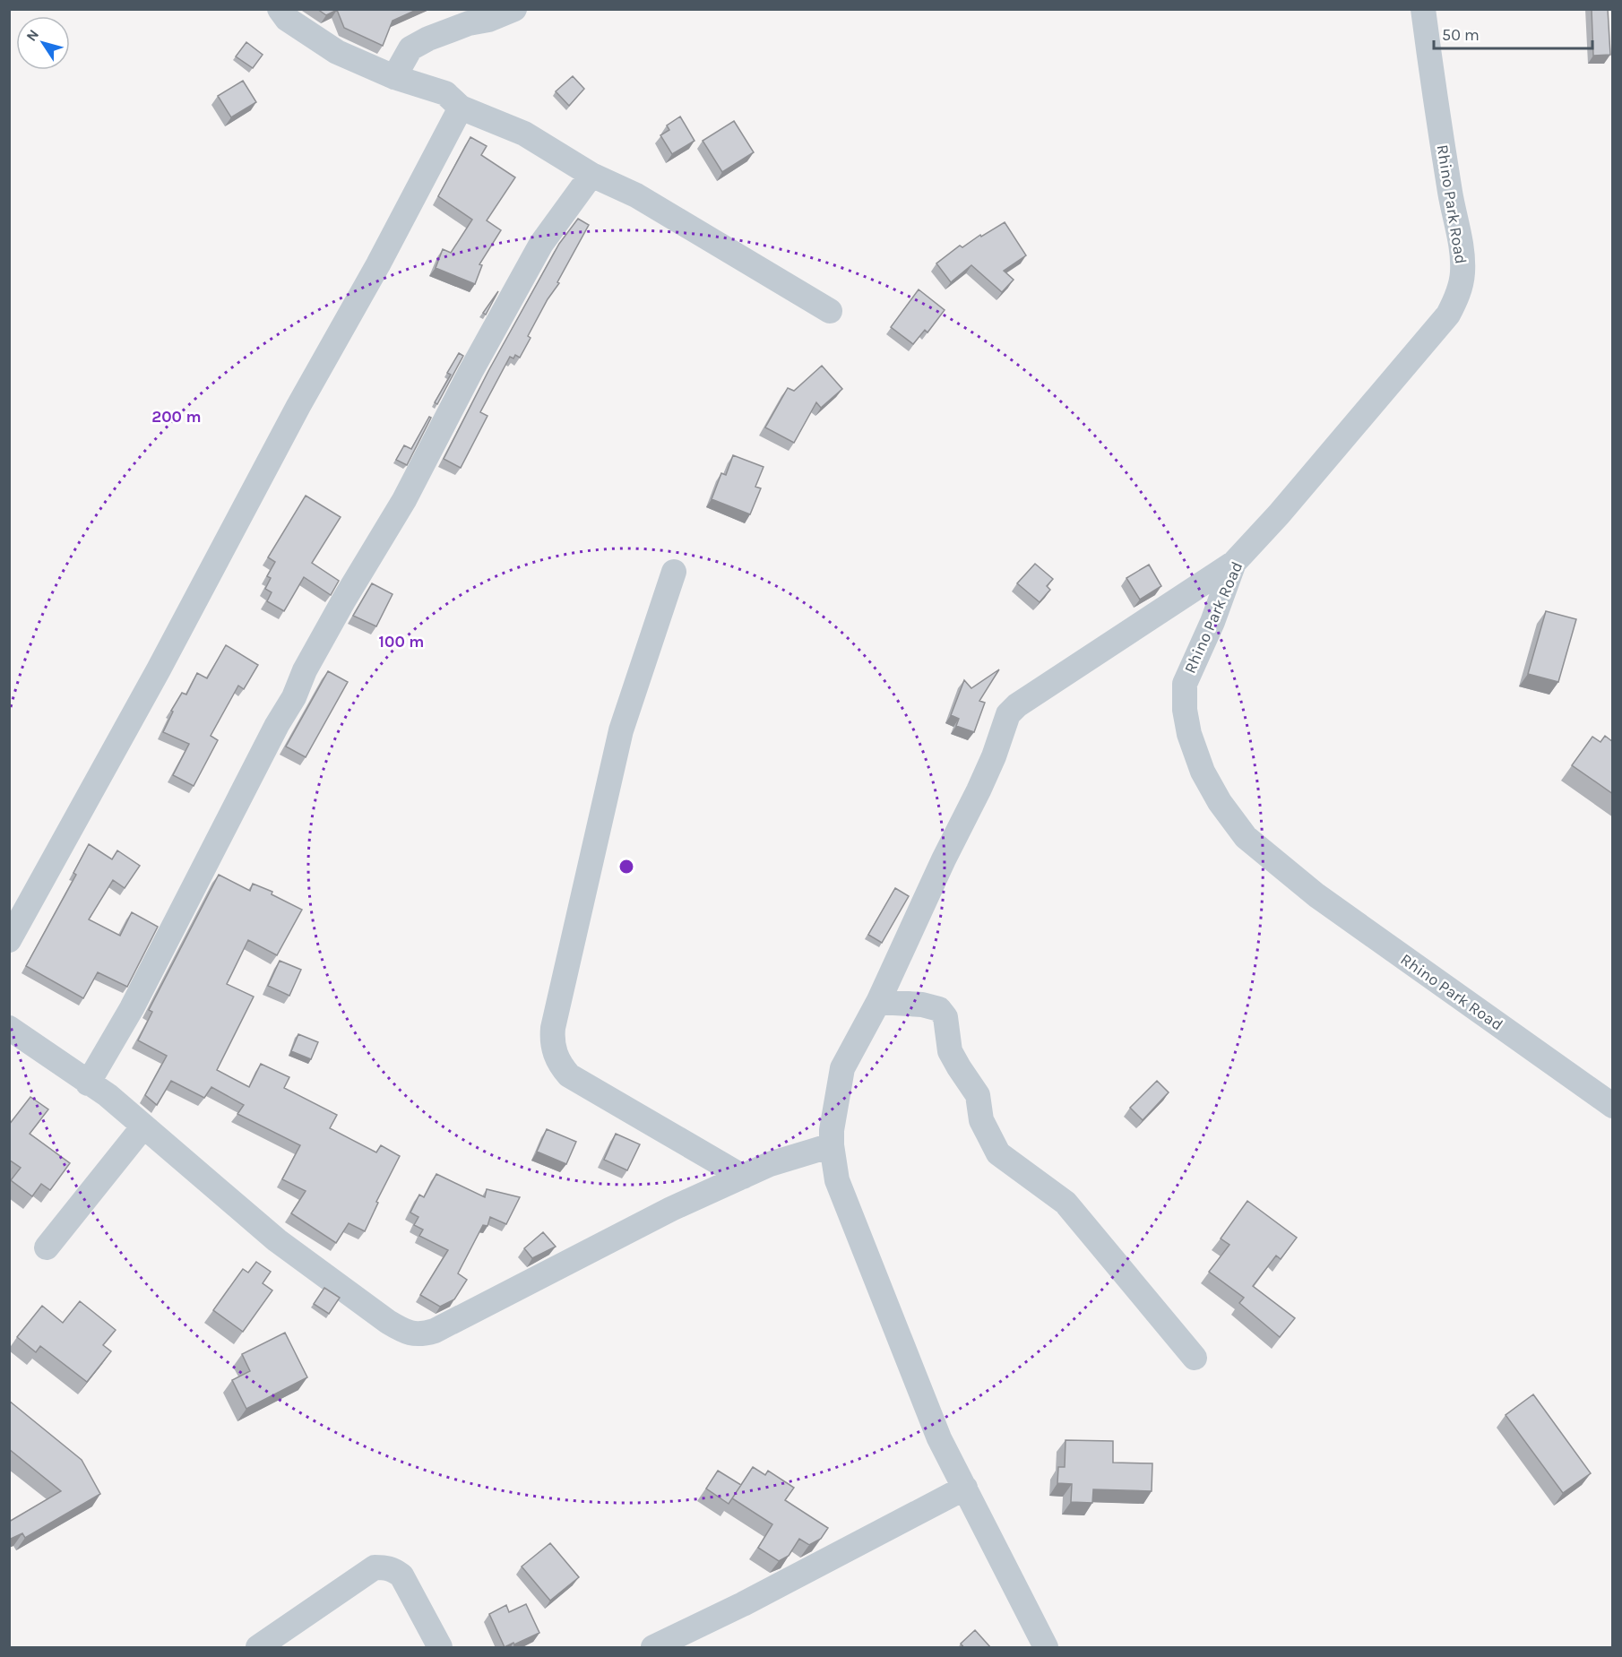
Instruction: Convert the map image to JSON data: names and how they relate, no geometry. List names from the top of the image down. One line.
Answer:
{"streets":{"street":["Rhino Park Road"]},"scale_bar":"50 m","north":"top left","rings":["200 m","100 m"]}
